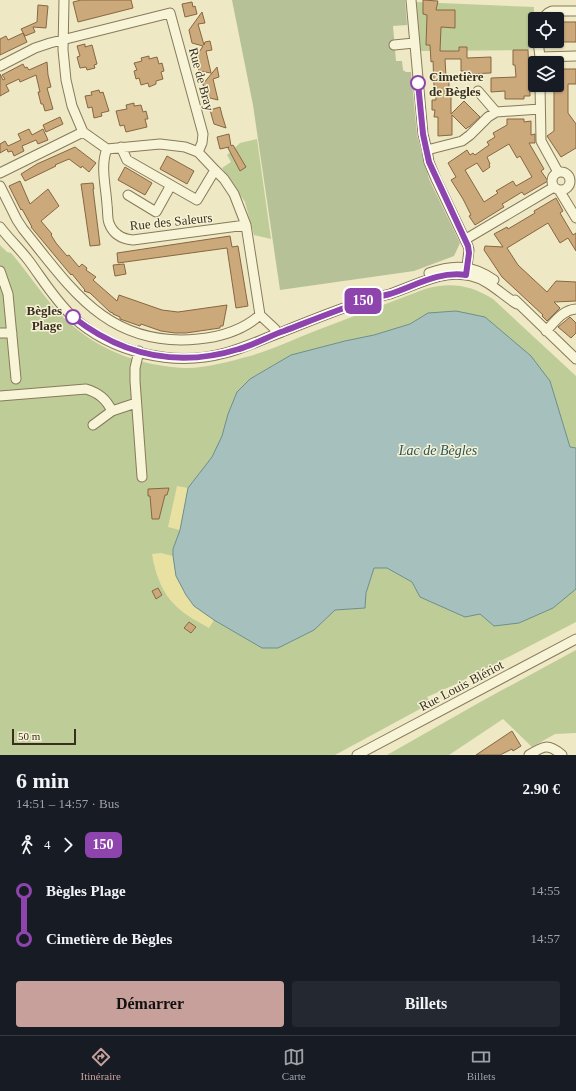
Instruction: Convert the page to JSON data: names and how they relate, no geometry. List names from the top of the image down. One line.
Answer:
{"streets":{"street":["Rue de Bray","Rue des Saleurs","Rue Louis Blériot"]},"water":["Lac de Bègles"],"places":["Cimetière de Bègles","Bègles Plage"],"lines":["bus line 150"],"scale_bar":"50 m","page":{"on_map":"150","scale":"50 m","heading":["6 min","14:51 – 14:57 · Bus","2.90 €"],"legs":["4","150"],"list":[{"name":"Bègles Plage","value":"14:55"},{"name":"Cimetière de Bègles","value":"14:57"}],"buttons":["Démarrer","Billets"],"tabs":["Itinéraire","Carte","Billets"]}}
